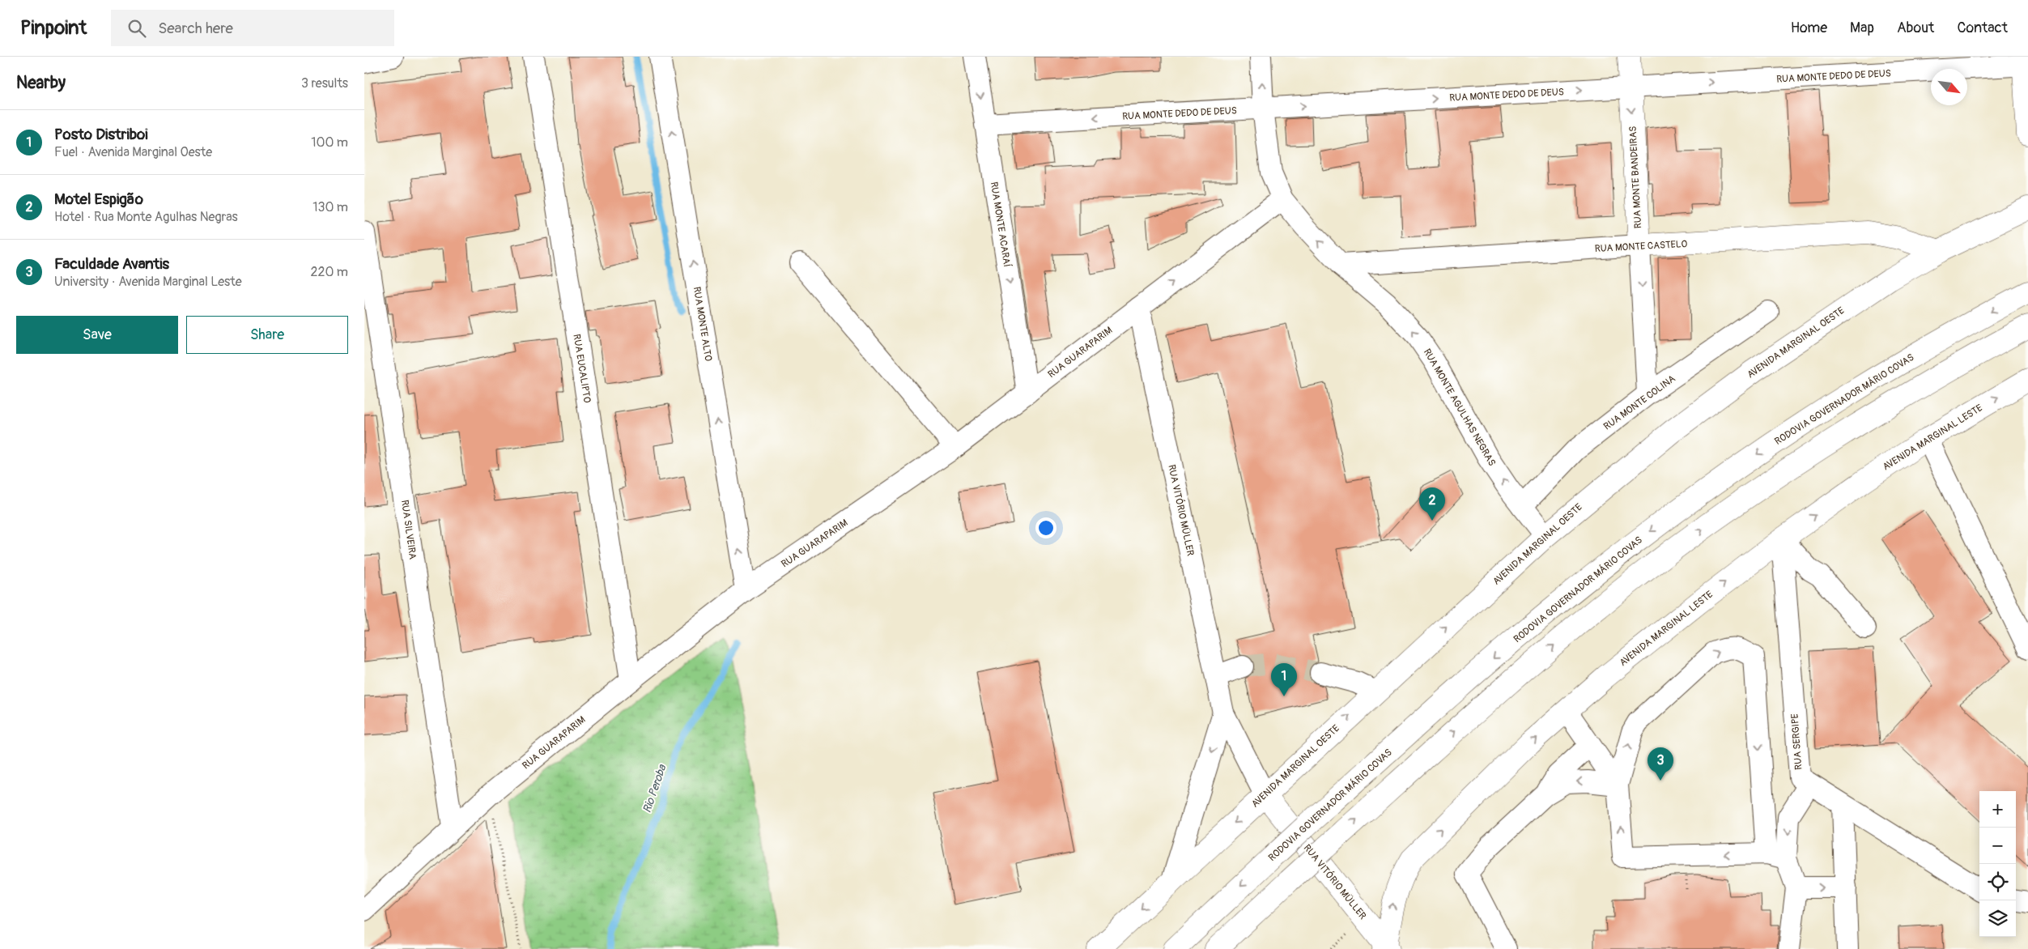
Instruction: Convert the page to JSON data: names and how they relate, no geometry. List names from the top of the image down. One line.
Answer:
{"streets":{"main road":["RUA MONTE BANDEIRAS","RUA MONTE CASTELO","AVENIDA MARGINAL OESTE","RODOVIA GOVERNADOR MÁRIO COVAS","AVENIDA MARGINAL LESTE","RUA VITÓRIO MÜLLER"],"street":["RUA MONTE DEDO DE DEUS","RUA MONTE ACARAÍ","RUA MONTE ALTO","RUA GUARAPARIM","RUA EUCALIPTO","RUA MONTE COLINA","RUA MONTE AGULHAS NEGRAS","RUA SILVEIRA","RUA SERGIPE"]},"crossings":[["RUA MONTE DEDO DE DEUS","RUA MONTE BANDEIRAS"],["RUA MONTE DEDO DE DEUS","RUA MONTE ACARAÍ"],["RUA MONTE DEDO DE DEUS","RUA MONTE AGULHAS NEGRAS"],["RUA MONTE BANDEIRAS","RUA MONTE CASTELO"],["RUA MONTE BANDEIRAS","RUA MONTE COLINA"],["RUA MONTE ACARAÍ","RUA GUARAPARIM"],["RUA MONTE CASTELO","AVENIDA MARGINAL OESTE"],["RUA MONTE CASTELO","RUA MONTE AGULHAS NEGRAS"],["RUA MONTE ALTO","RUA GUARAPARIM"],["AVENIDA MARGINAL OESTE","RUA MONTE AGULHAS NEGRAS"],["AVENIDA MARGINAL OESTE","RUA VITÓRIO MÜLLER"],["RUA GUARAPARIM","RUA EUCALIPTO"],["RUA GUARAPARIM","RUA MONTE AGULHAS NEGRAS"],["RUA GUARAPARIM","RUA VITÓRIO MÜLLER"],["RUA GUARAPARIM","RUA SILVEIRA"],["RUA MONTE COLINA","RUA MONTE AGULHAS NEGRAS"],["AVENIDA MARGINAL LESTE","RUA VITÓRIO MÜLLER"],["AVENIDA MARGINAL LESTE","RUA SERGIPE"]],"one_way":["RUA MONTE BANDEIRAS","RUA MONTE ACARAÍ","RUA MONTE ALTO","RUA MONTE AGULHAS NEGRAS"],"water":["Rio Peroba"],"north":"bottom right","page":{"header":"Pinpoint","search":"Search here","nav":["Home","Map","About","Contact"],"heading":["Nearby","3 results"],"list":[{"mark":"1","name":"Posto Distriboi","note":"Fuel · Avenida Marginal Oeste","value":"100 m"},{"mark":"2","name":"Motel Espigão","note":"Hotel · Rua Monte Agulhas Negras","value":"130 m"},{"mark":"3","name":"Faculdade Avantis","note":"University · Avenida Marginal Leste","value":"220 m"}],"buttons":["Save","Share"],"pins":["2","1","3"],"map_buttons":["+","−"]}}
